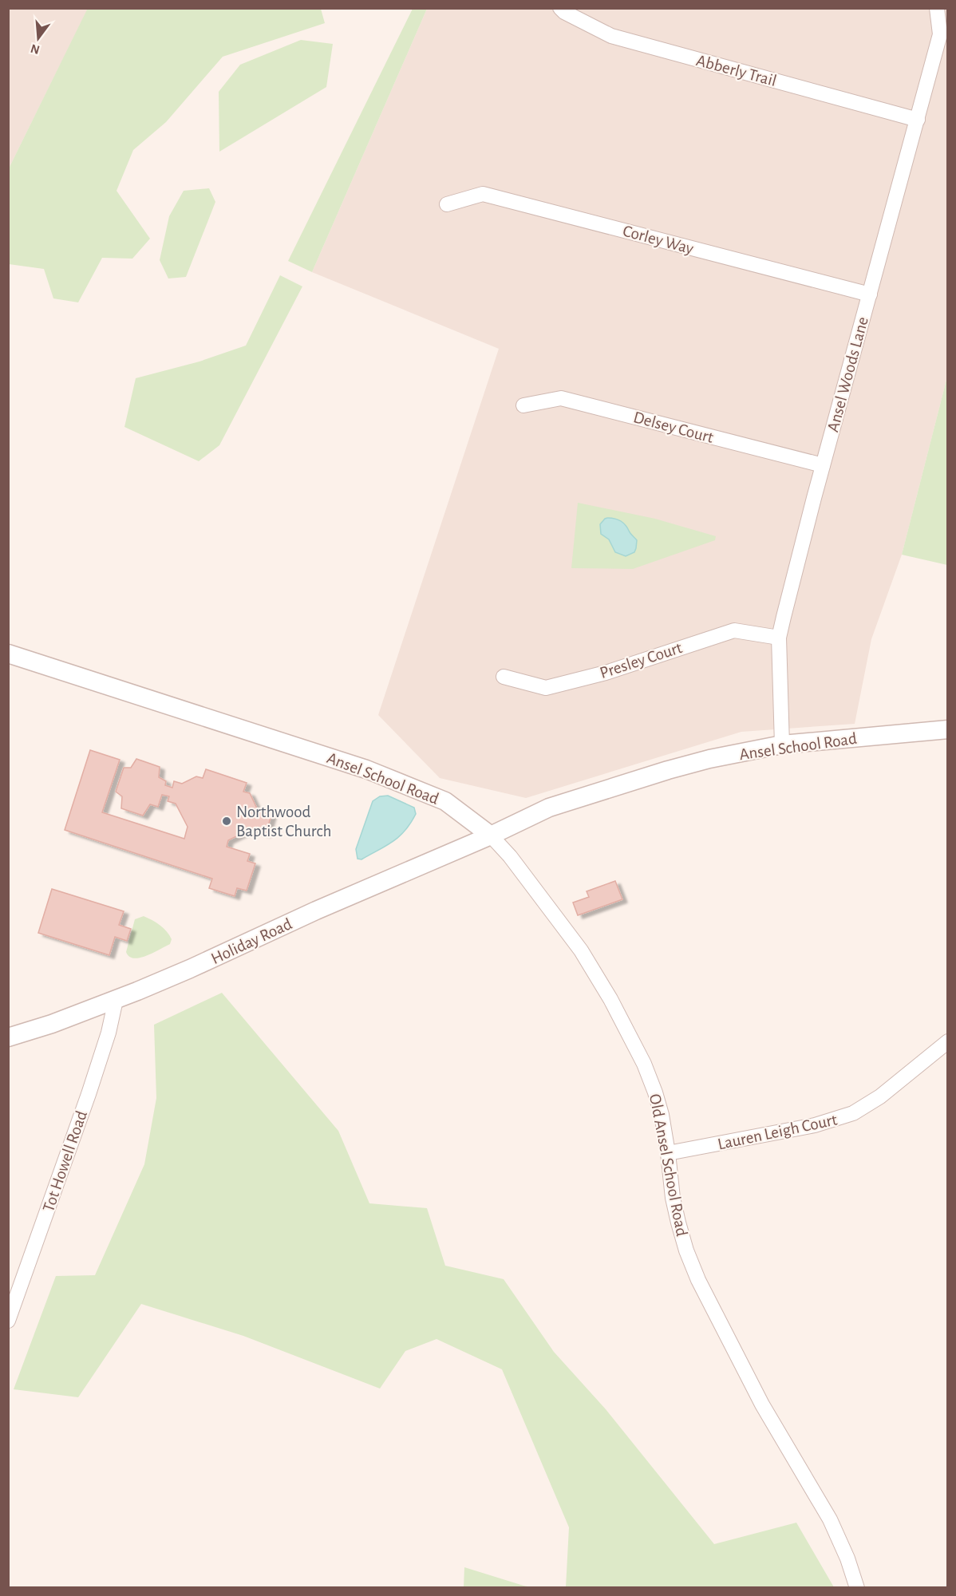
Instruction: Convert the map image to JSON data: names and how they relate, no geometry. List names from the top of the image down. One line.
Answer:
{"streets":{"street":["Abberly Trail","Corley Way","Ansel Woods Lane","Delsey Court","Presley Court","Ansel School Road","Holiday Road","Lauren Leigh Court","Tot Howell Road","Old Ansel School Road"]},"crossings":[["Abberly Trail","Ansel Woods Lane"],["Corley Way","Ansel Woods Lane"],["Ansel Woods Lane","Delsey Court"],["Ansel Woods Lane","Presley Court"],["Ansel Woods Lane","Ansel School Road"],["Ansel School Road","Holiday Road"],["Ansel School Road","Old Ansel School Road"],["Holiday Road","Tot Howell Road"],["Holiday Road","Old Ansel School Road"],["Lauren Leigh Court","Old Ansel School Road"]],"places":["Northwood Baptist Church"],"north":"bottom"}
